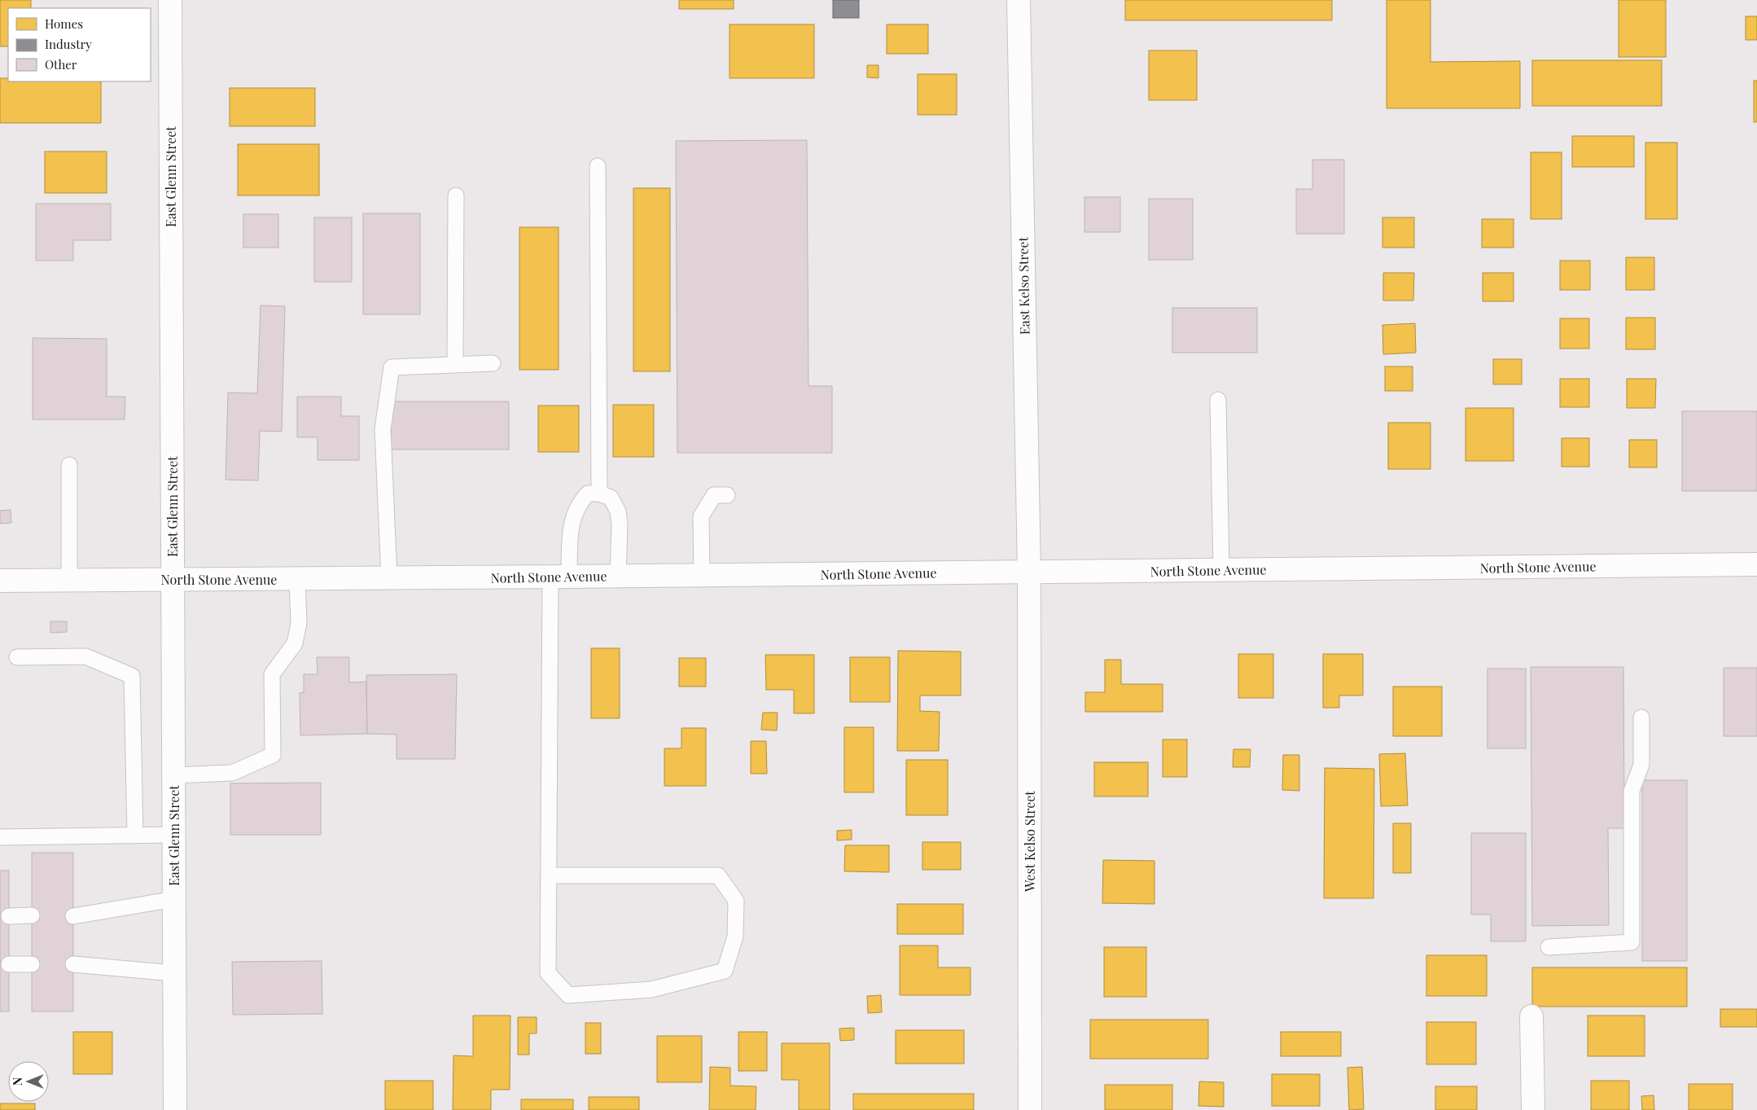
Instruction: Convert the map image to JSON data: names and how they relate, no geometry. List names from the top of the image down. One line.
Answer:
{"streets":{"street":["East Glenn Street","East Kelso Street","North Stone Avenue","West Kelso Street"]},"crossings":[["East Glenn Street","North Stone Avenue"],["East Kelso Street","North Stone Avenue"],["East Kelso Street","West Kelso Street"],["North Stone Avenue","West Kelso Street"]],"legend":["Homes","Industry","Other"],"north":"left"}
